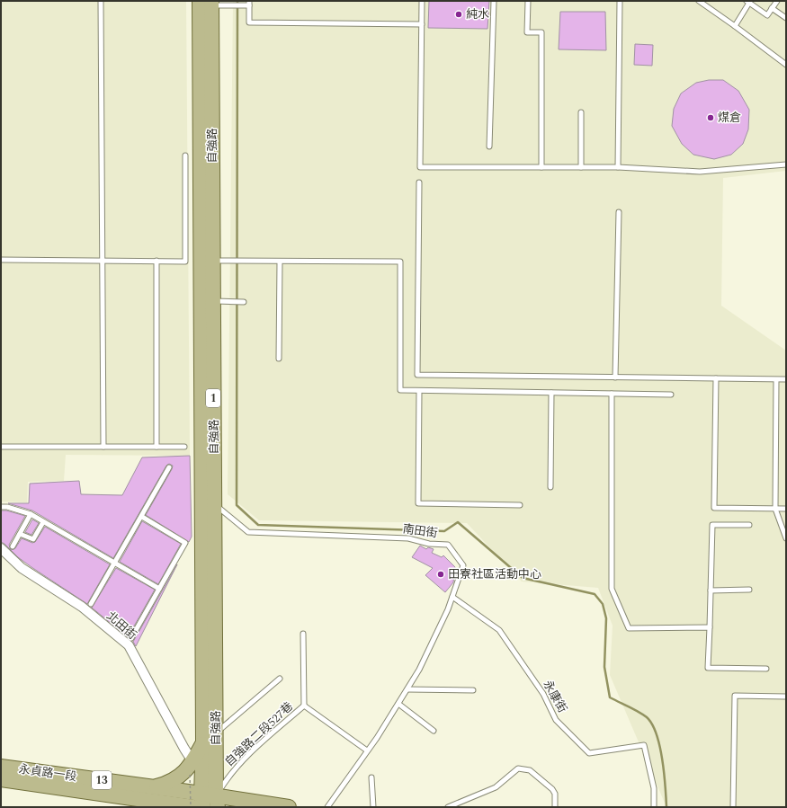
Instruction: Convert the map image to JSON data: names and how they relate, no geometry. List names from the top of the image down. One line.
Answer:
{"streets":{"main road":["自強路","1","永貞路一段","13"],"street":["北田街"],"lane":["南田街","永康街","自強路二段527巷"]},"crossings":[["自強路","南田街"],["自強路","北田街"],["自強路","自強路二段527巷"],["自強路","永貞路一段"],["自強路","13"],["南田街","永康街"],["北田街","永貞路一段"],["北田街","13"],["自強路二段527巷","13"],["永貞路一段","13"]],"places":["純水","煤倉","田寮社區活動中心"]}
